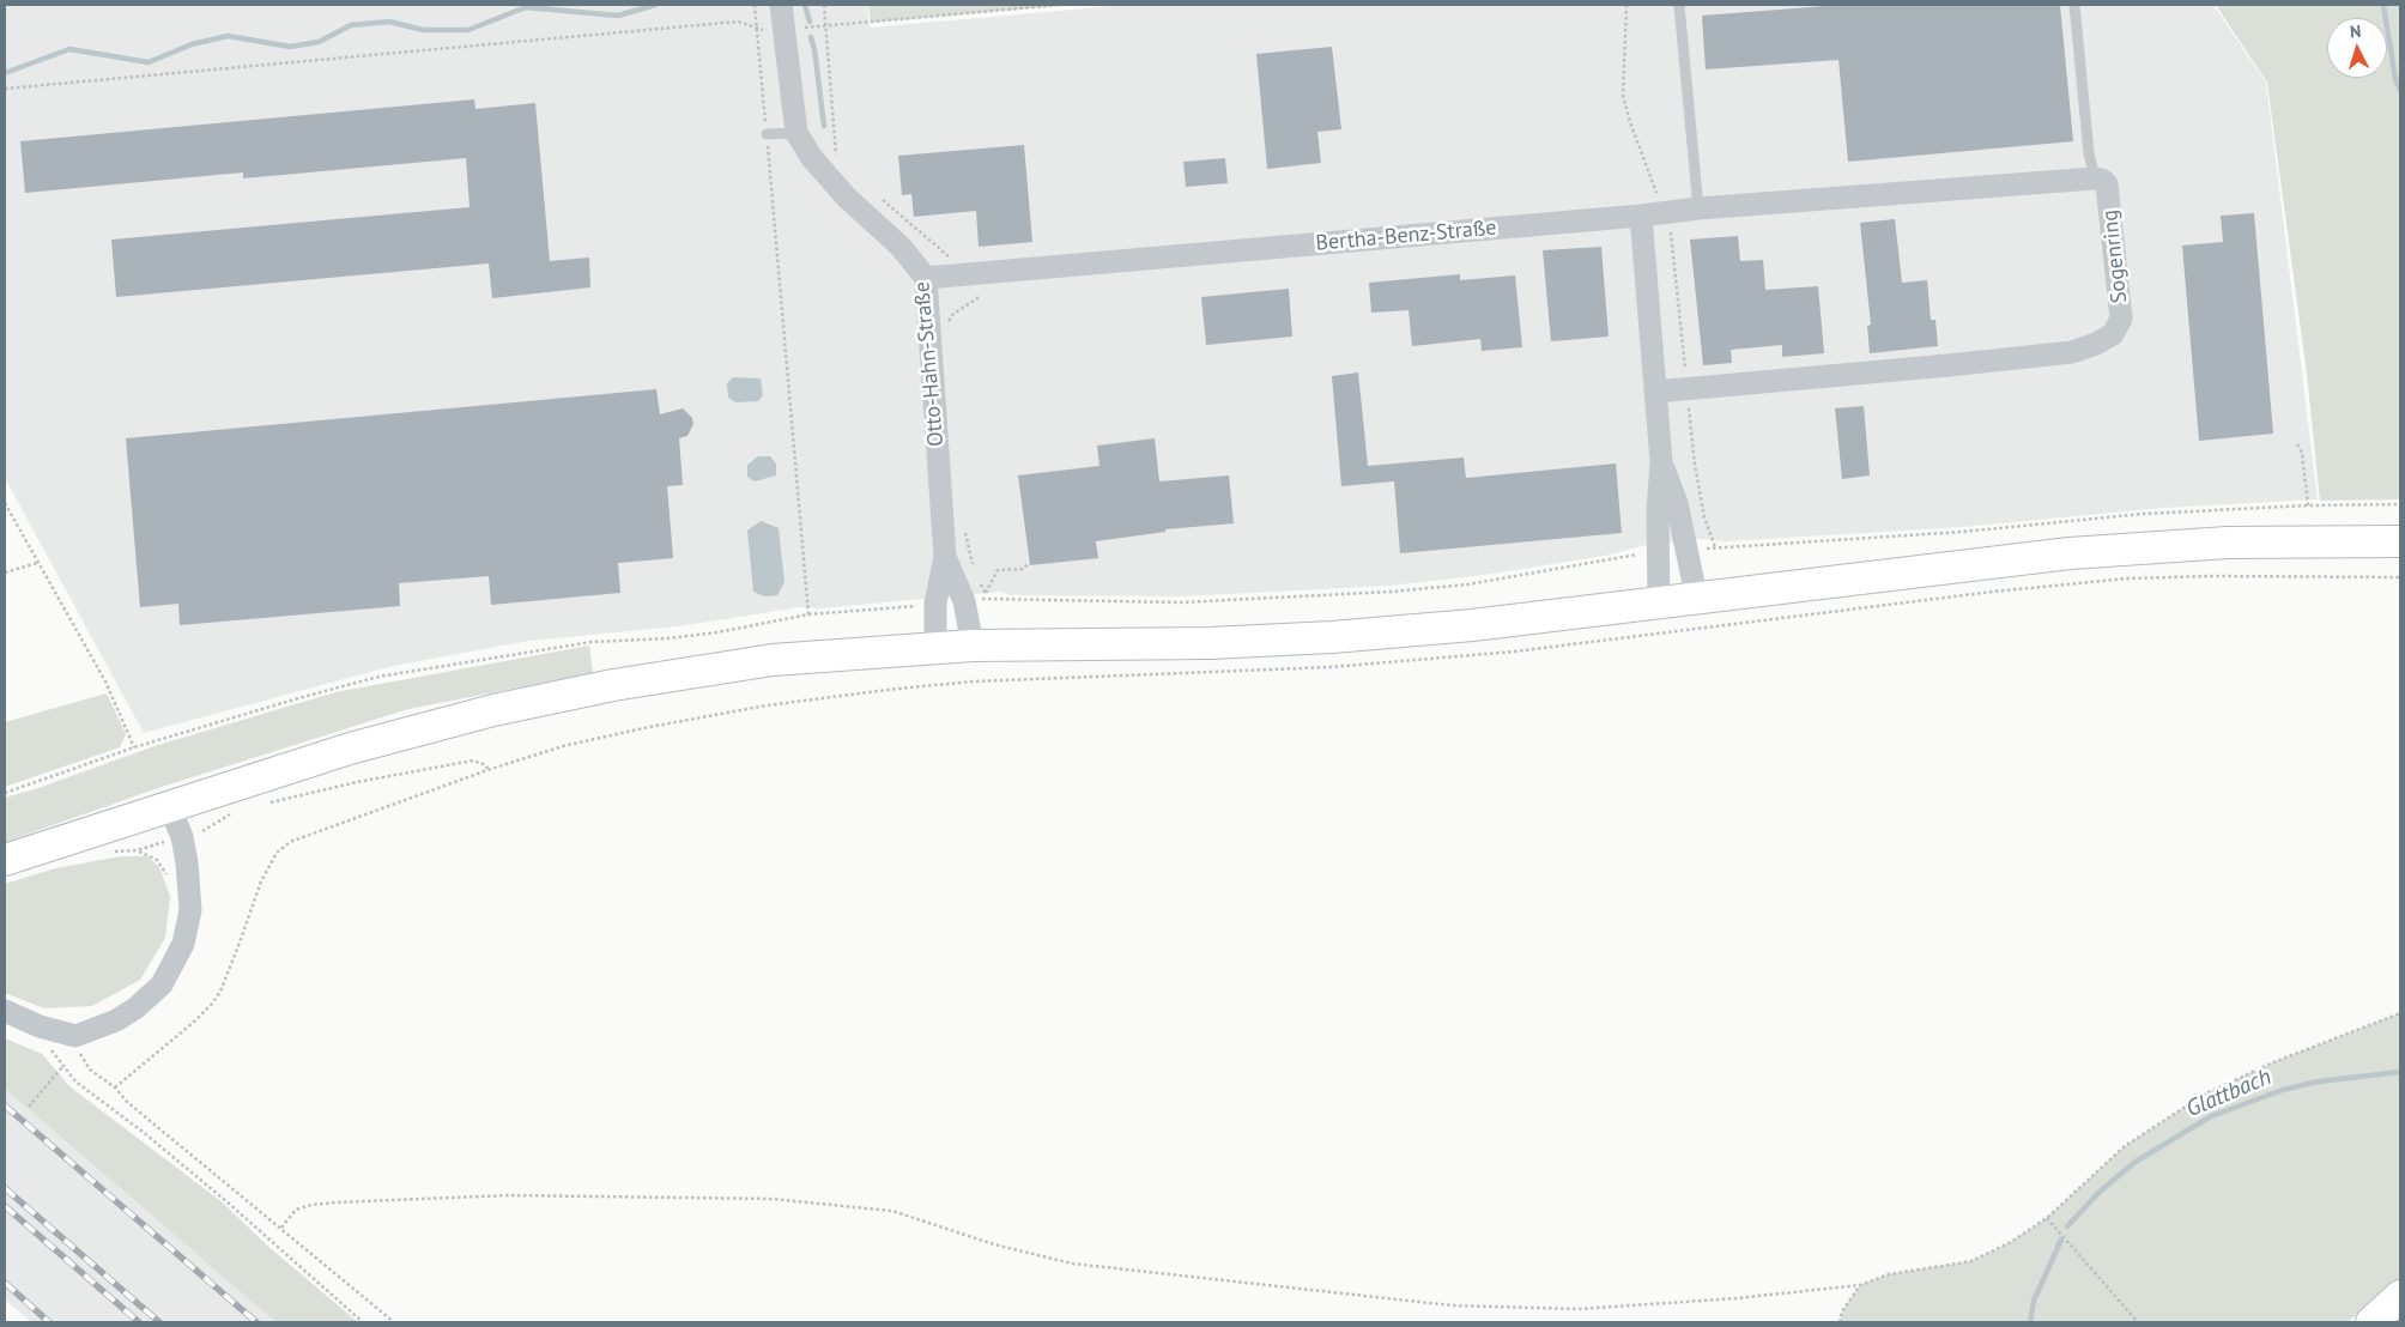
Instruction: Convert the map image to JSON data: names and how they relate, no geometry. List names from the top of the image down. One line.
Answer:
{"streets":{"street":["Bertha-Benz-Straße","Sogenring","Otto-Hahn-Straße"]},"crossings":[["Bertha-Benz-Straße","Otto-Hahn-Straße"]],"water":["Glattbach"],"north":"top"}
